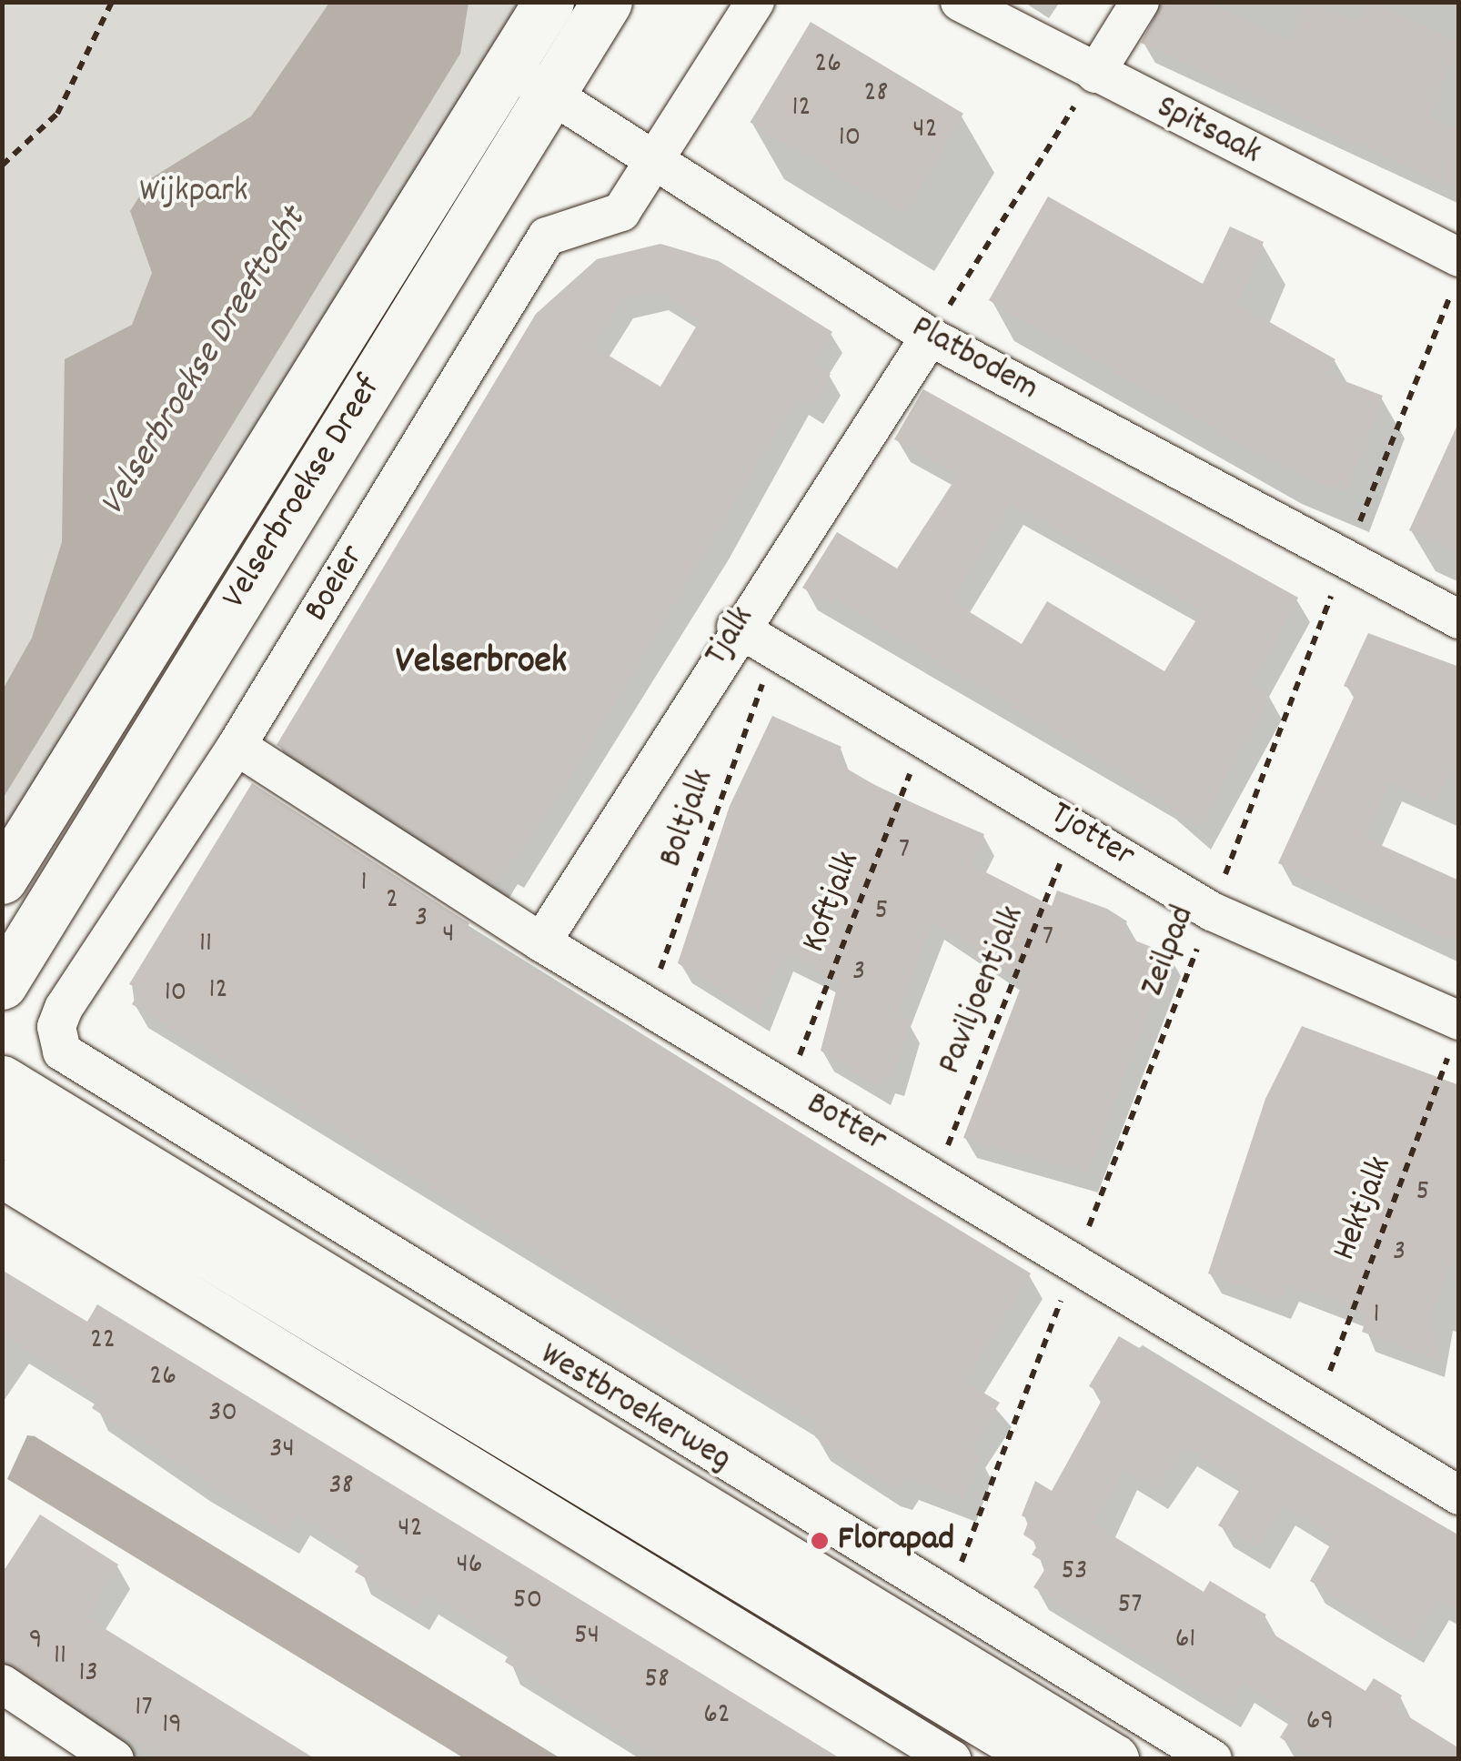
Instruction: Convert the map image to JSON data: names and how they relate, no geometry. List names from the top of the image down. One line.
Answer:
{"streets":{"main road":["Velserbroekse Dreef","Westbroekerweg"],"street":["Spitsaak","Platbodem","Boeier","Tjalk","Tjotter","Botter"],"path":["Boltjalk","Koftjalk","Zeilpad","Paviljoentjalk","Hektjalk"]},"crossings":[["Spitsaak","Zeilpad"],["Platbodem","Velserbroekse Dreef"],["Platbodem","Boeier"],["Platbodem","Tjalk"],["Platbodem","Zeilpad"],["Boeier","Botter"],["Boeier","Westbroekerweg"],["Tjalk","Tjotter"],["Tjalk","Botter"],["Boltjalk","Tjotter"],["Boltjalk","Botter"],["Tjotter","Koftjalk"],["Tjotter","Zeilpad"],["Tjotter","Paviljoentjalk"],["Tjotter","Hektjalk"],["Koftjalk","Botter"],["Zeilpad","Botter"],["Zeilpad","Westbroekerweg"],["Paviljoentjalk","Botter"],["Botter","Hektjalk"]],"districts":["Velserbroek"],"water":["Velserbroekse Dreeftocht"],"parks":["Wijkpark"],"places":["Florapad"],"house_numbers":["26","28","12","42","10","7","1","2","5","3","4","7","11","3","12","10","5","3","1","22","26","30","34","38","42","46","53","50","57","54","61","9","11","13","58","17","62","69","19"]}
